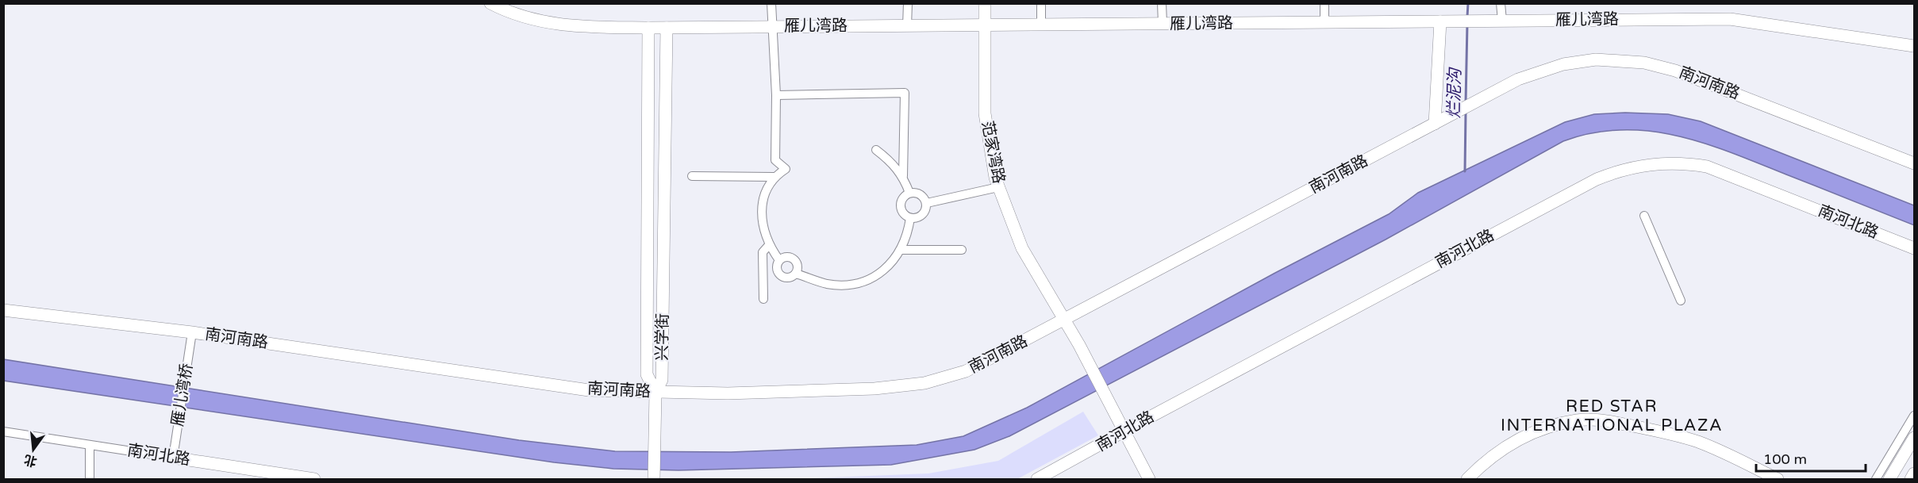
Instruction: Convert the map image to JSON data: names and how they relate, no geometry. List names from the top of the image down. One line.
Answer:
{"streets":{"street":["雁儿湾路","南河南路","范家湾路","南河北路","兴学街","雁儿湾桥"]},"crossings":[["雁儿湾路","范家湾路"],["雁儿湾路","兴学街"],["南河南路","范家湾路"],["南河南路","兴学街"],["南河南路","雁儿湾桥"],["范家湾路","南河北路"],["南河北路","雁儿湾桥"]],"districts":["RED STAR INTERNATIONAL PLAZA"],"water":["烂泥沟"],"scale_bar":"100 m","north":"bottom"}
